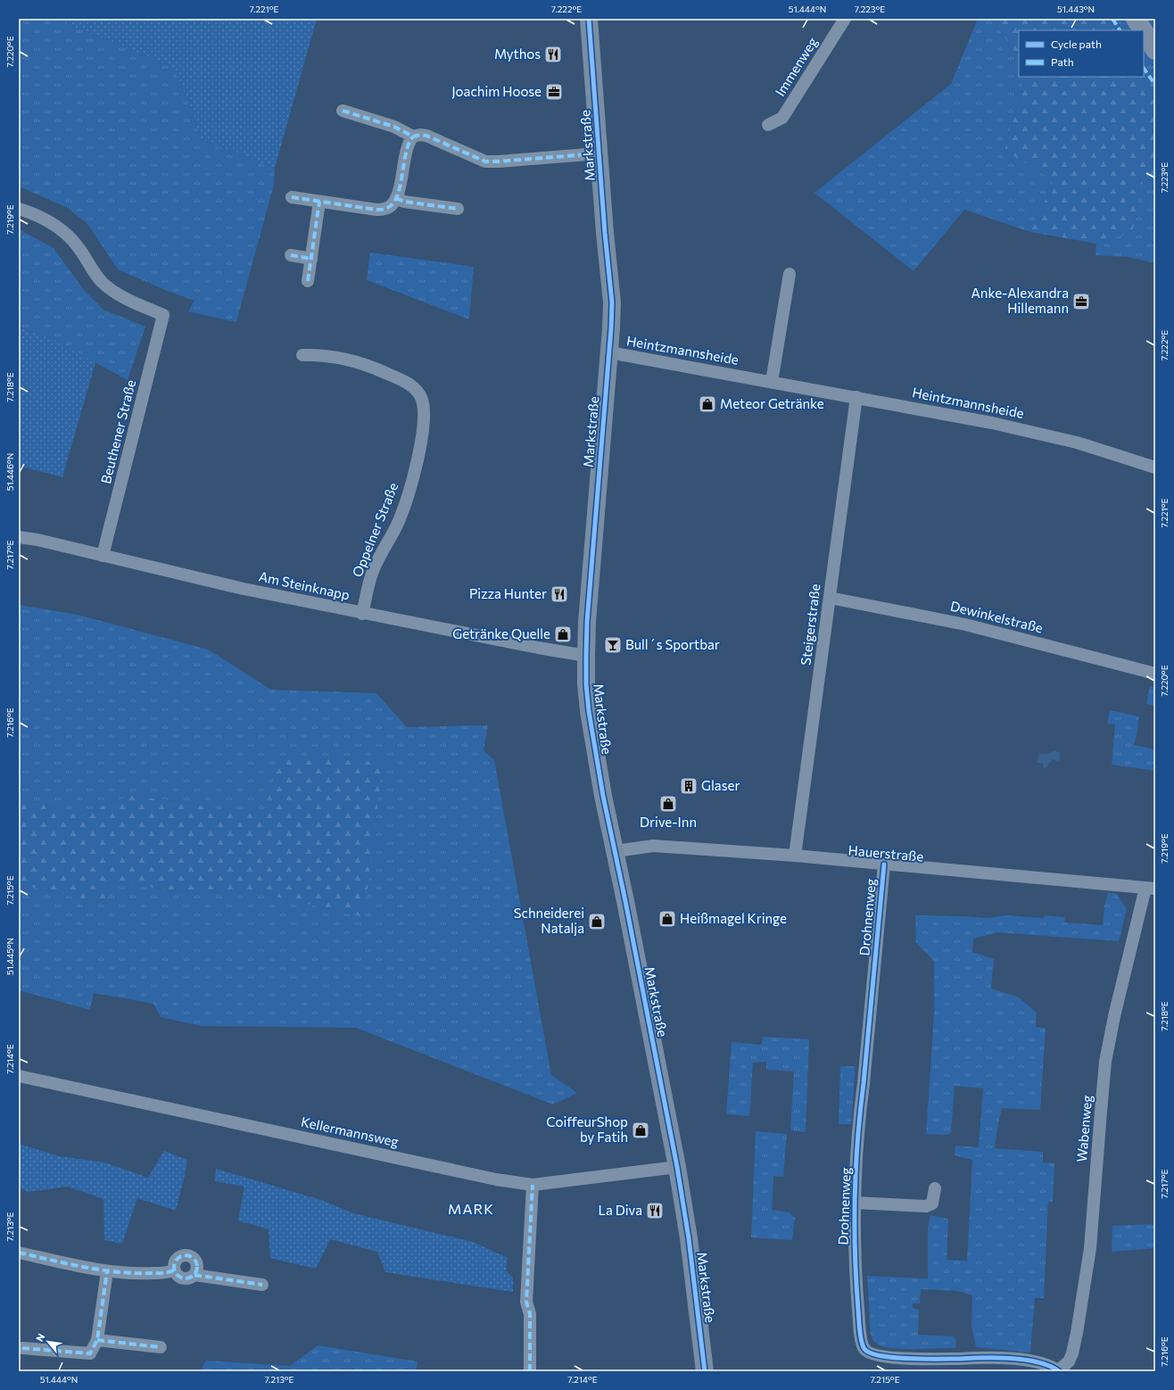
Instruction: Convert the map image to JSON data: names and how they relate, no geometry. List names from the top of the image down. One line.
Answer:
{"streets":{"main road":["Markstraße"],"street":["Immenweg","Heintzmannsheide","Beuthener Straße","Oppelner Straße","Am Steinknapp","Dewinkelstraße","Steigerstraße","Hauerstraße","Drohnenweg","Wabenweg","Kellermannsweg"]},"crossings":[["Markstraße","Heintzmannsheide"],["Markstraße","Am Steinknapp"],["Markstraße","Hauerstraße"],["Markstraße","Kellermannsweg"],["Heintzmannsheide","Steigerstraße"],["Beuthener Straße","Am Steinknapp"],["Oppelner Straße","Am Steinknapp"],["Dewinkelstraße","Steigerstraße"],["Steigerstraße","Hauerstraße"],["Hauerstraße","Drohnenweg"],["Hauerstraße","Wabenweg"],["Drohnenweg","Wabenweg"]],"districts":["MARK"],"places":{"restaurant":["Mythos","Pizza Hunter","La Diva"],"office":["Joachim Hoose","Anke-Alexandra Hillemann"],"shop":["Meteor Getränke","Getränke Quelle","Drive-Inn","Heißmagel Kringe","Schneiderei Natalja","CoiffeurShop by Fatih"],"bar":["Bull´s Sportbar"],"building":["Glaser"]},"legend":["Cycle path","Path"],"north":"top left","coordinates":["7.221°E","7.222°E","51.444°N","7.223°E","51.443°N","7.220°E","7.219°E","7.218°E","51.446°N","7.217°E","7.216°E","7.215°E","51.445°N","7.214°E","7.213°E"]}
